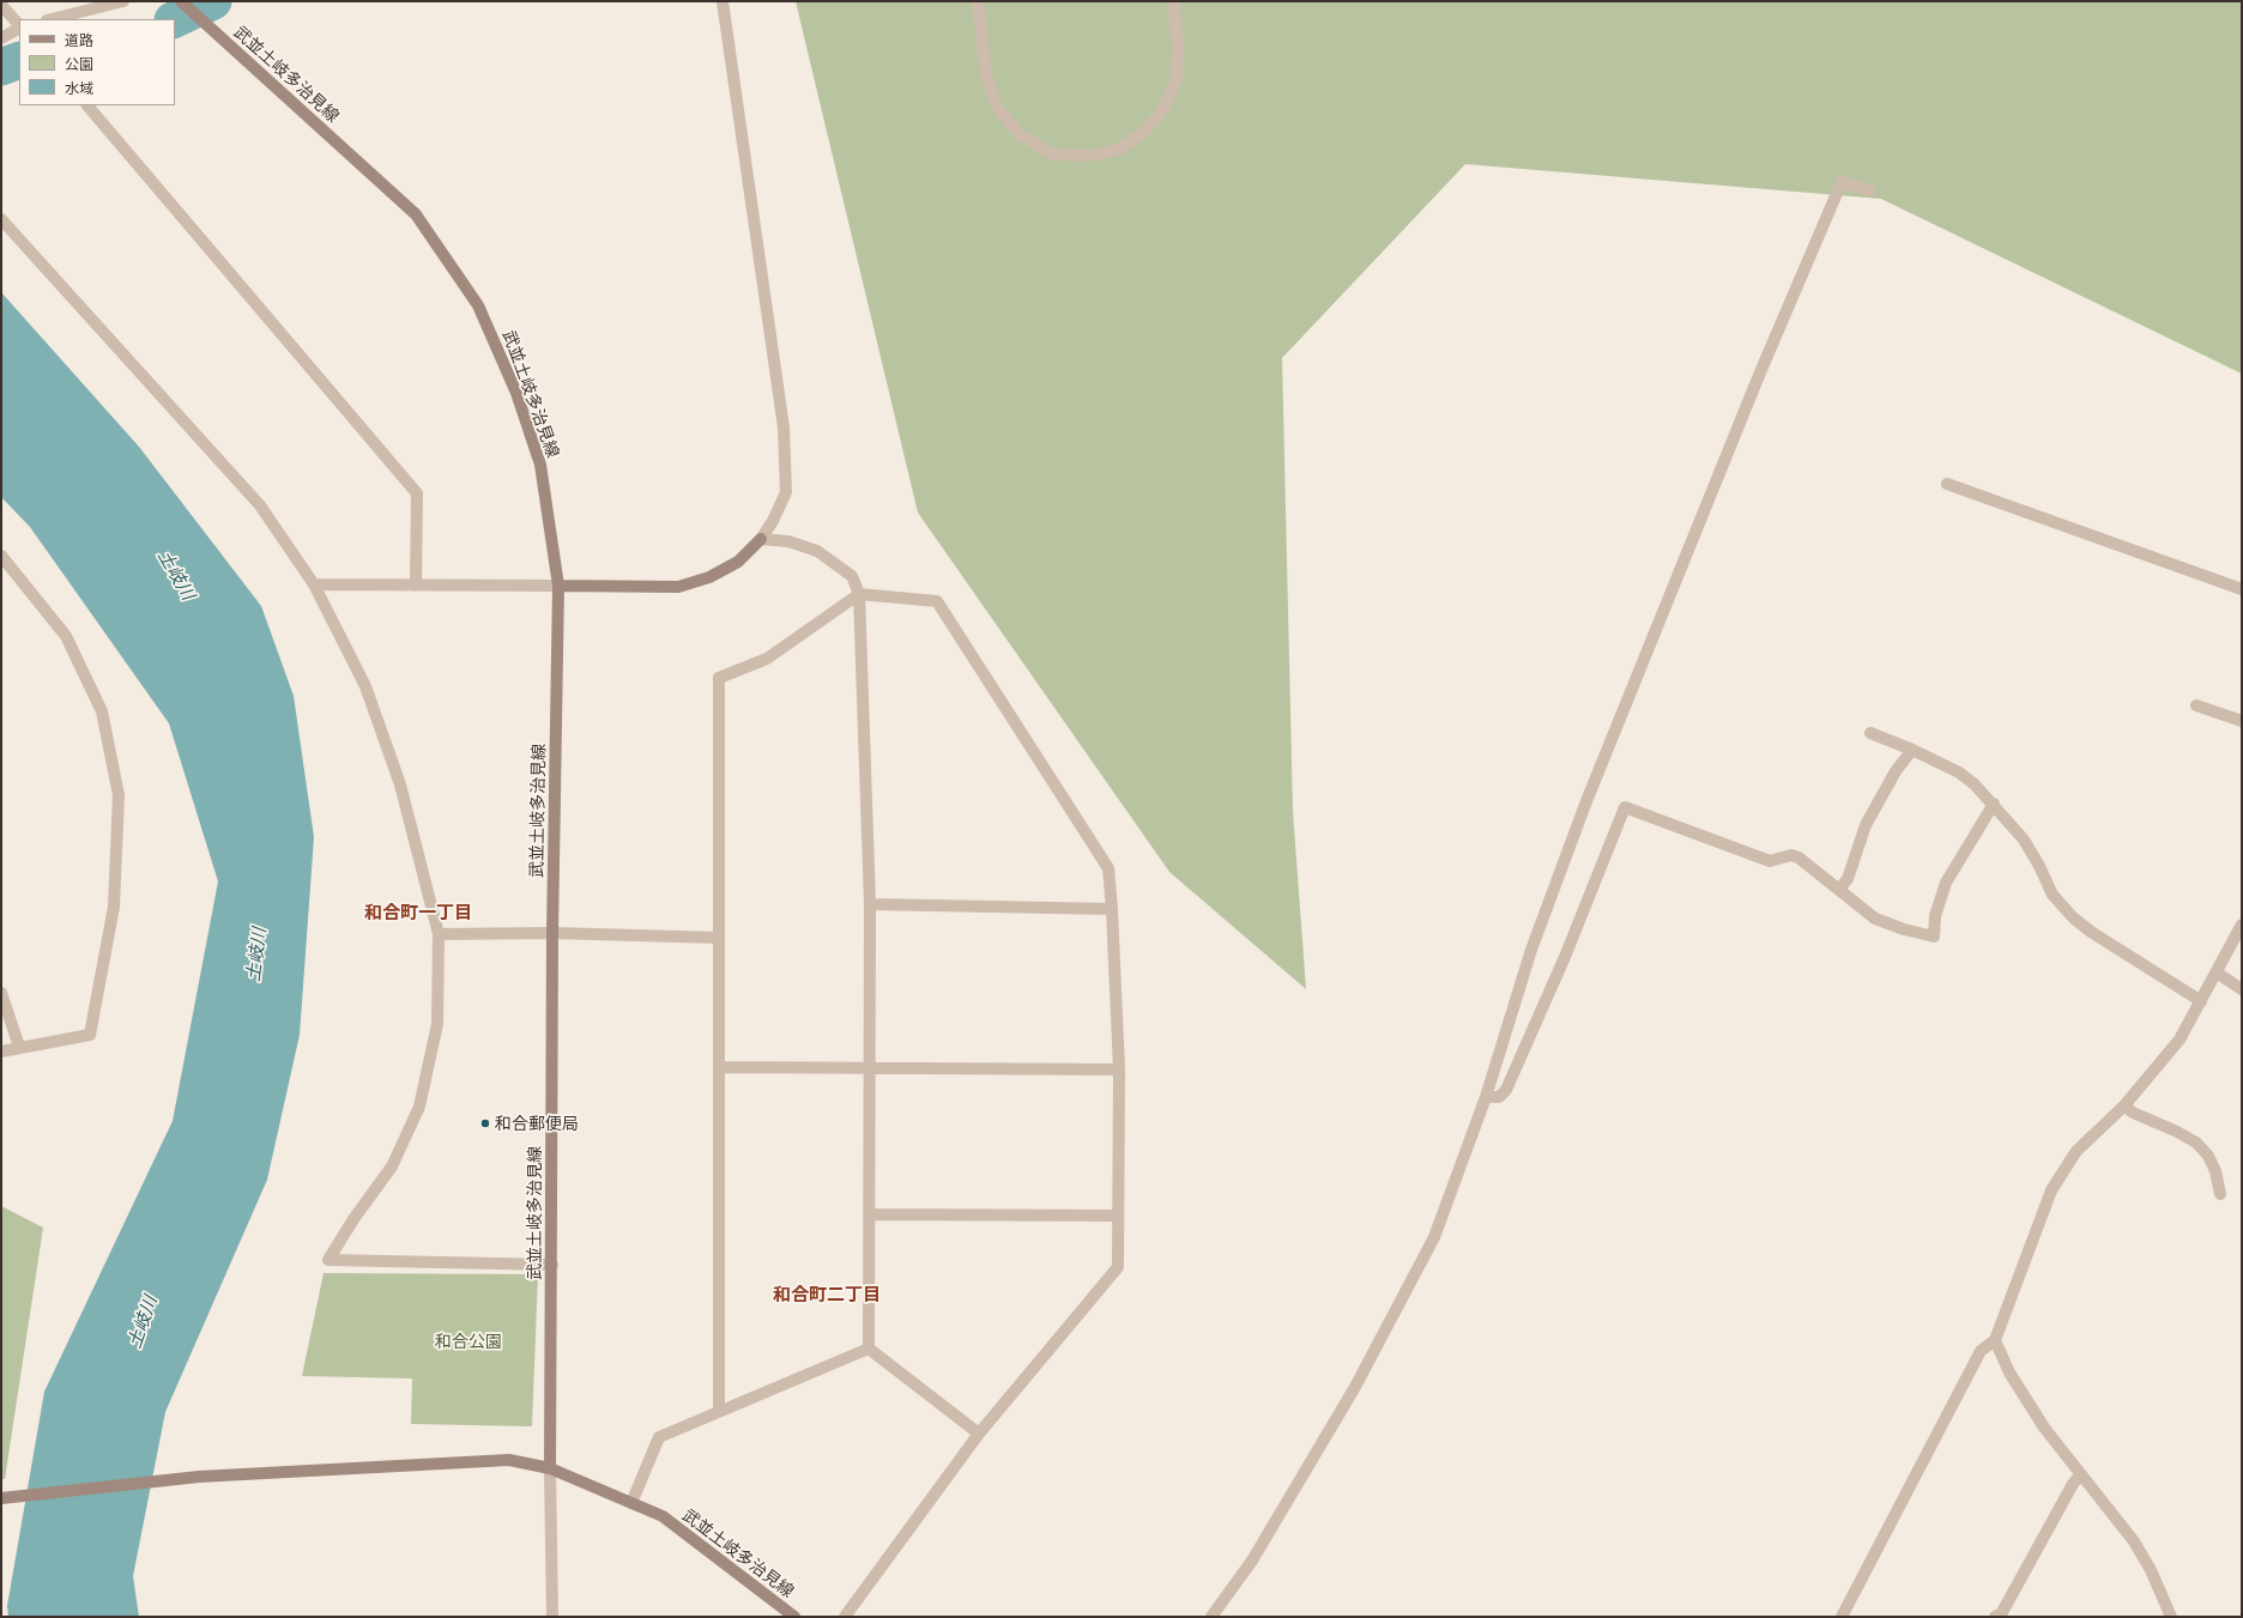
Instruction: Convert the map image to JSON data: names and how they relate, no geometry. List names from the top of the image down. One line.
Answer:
{"streets":{"main road":["武並土岐多治見線"]},"districts":["和合町一丁目","和合町二丁目"],"water":["土岐川"],"parks":["和合公園"],"places":["和合郵便局"],"legend":["道路","公園","水域"]}
